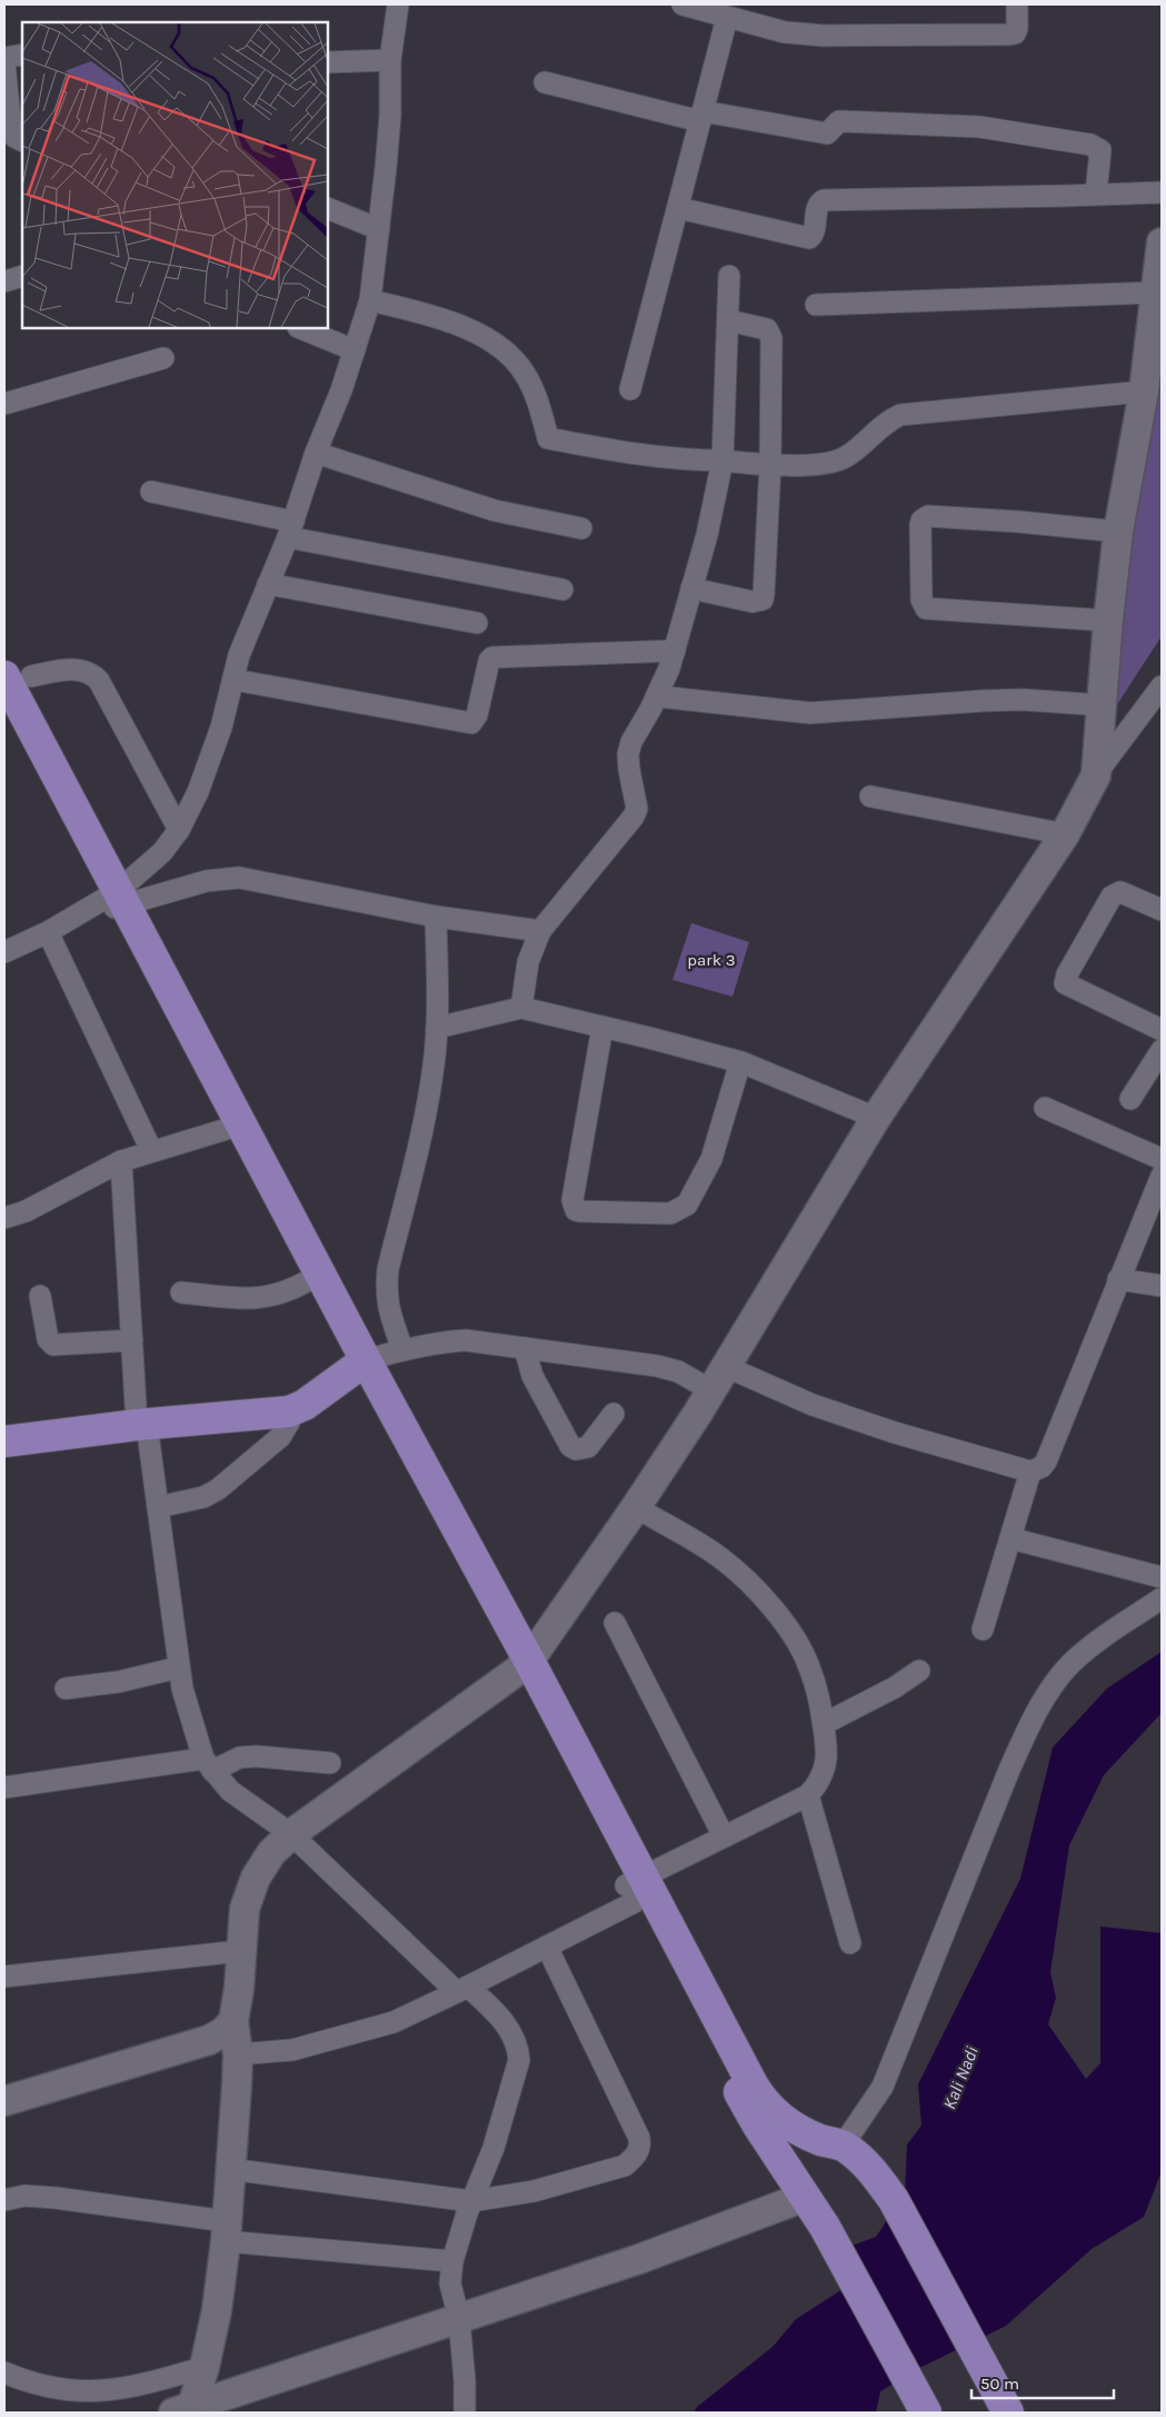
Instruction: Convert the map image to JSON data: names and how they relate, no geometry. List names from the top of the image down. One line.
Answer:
{"water":["Kali Nadi"],"parks":["park 3"],"scale_bar":"50 m"}
